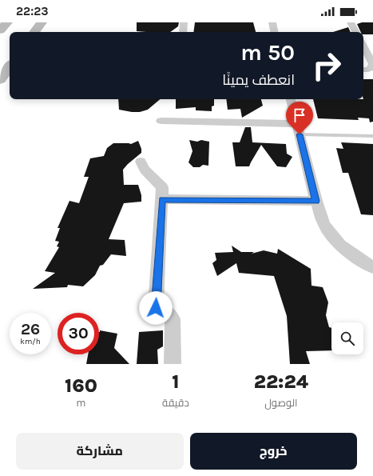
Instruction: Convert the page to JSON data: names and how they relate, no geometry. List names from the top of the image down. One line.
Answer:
{"page":{"status":"22:23","turn":["50 m","انعطف يمينًا"],"speed":"26 km/h","limit":"30","eta":["22:24","الوصول","1","دقيقة","160","m"],"buttons":["خروج","مشاركة"]}}
